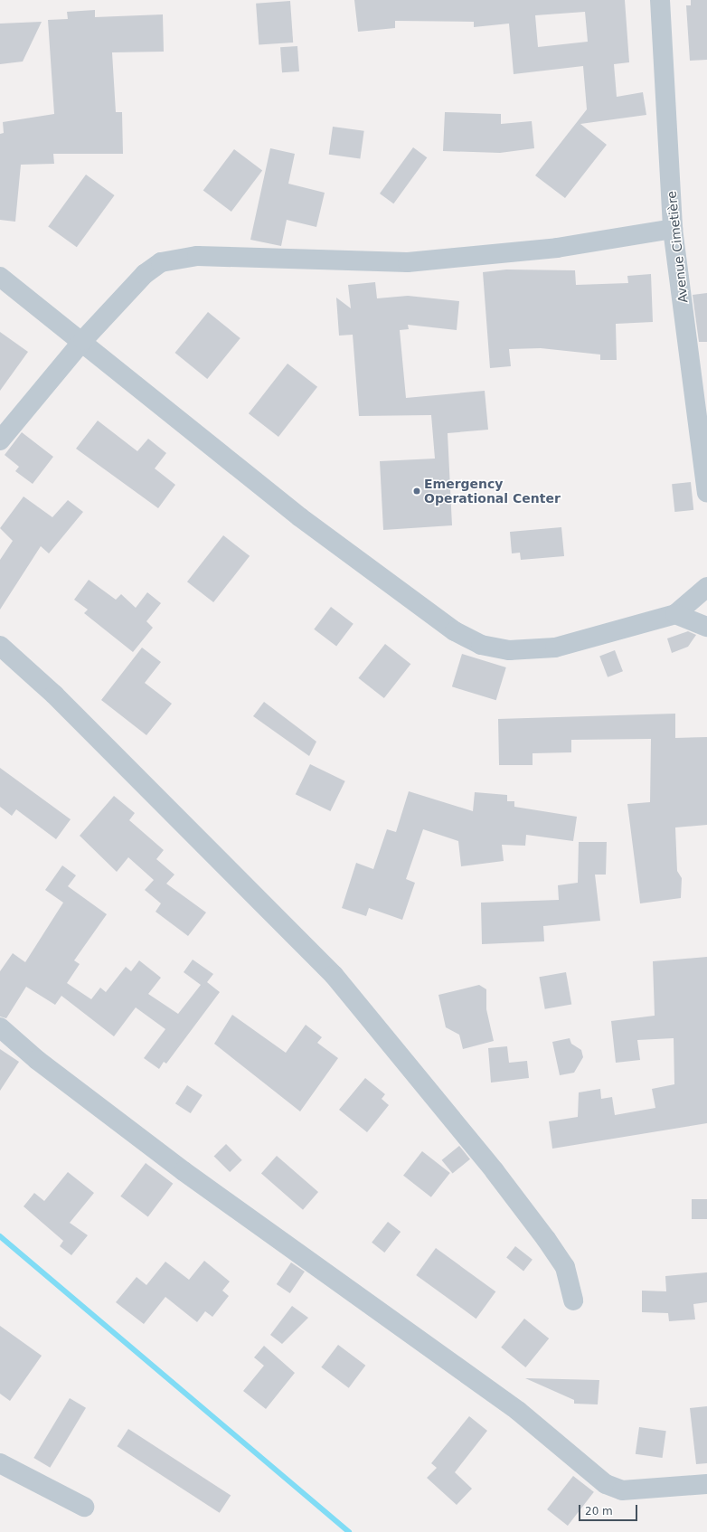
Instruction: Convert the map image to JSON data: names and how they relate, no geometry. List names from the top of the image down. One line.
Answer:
{"streets":{"street":["Avenue Cimetière"]},"places":["Emergency Operational Center"],"scale_bar":"20 m"}
